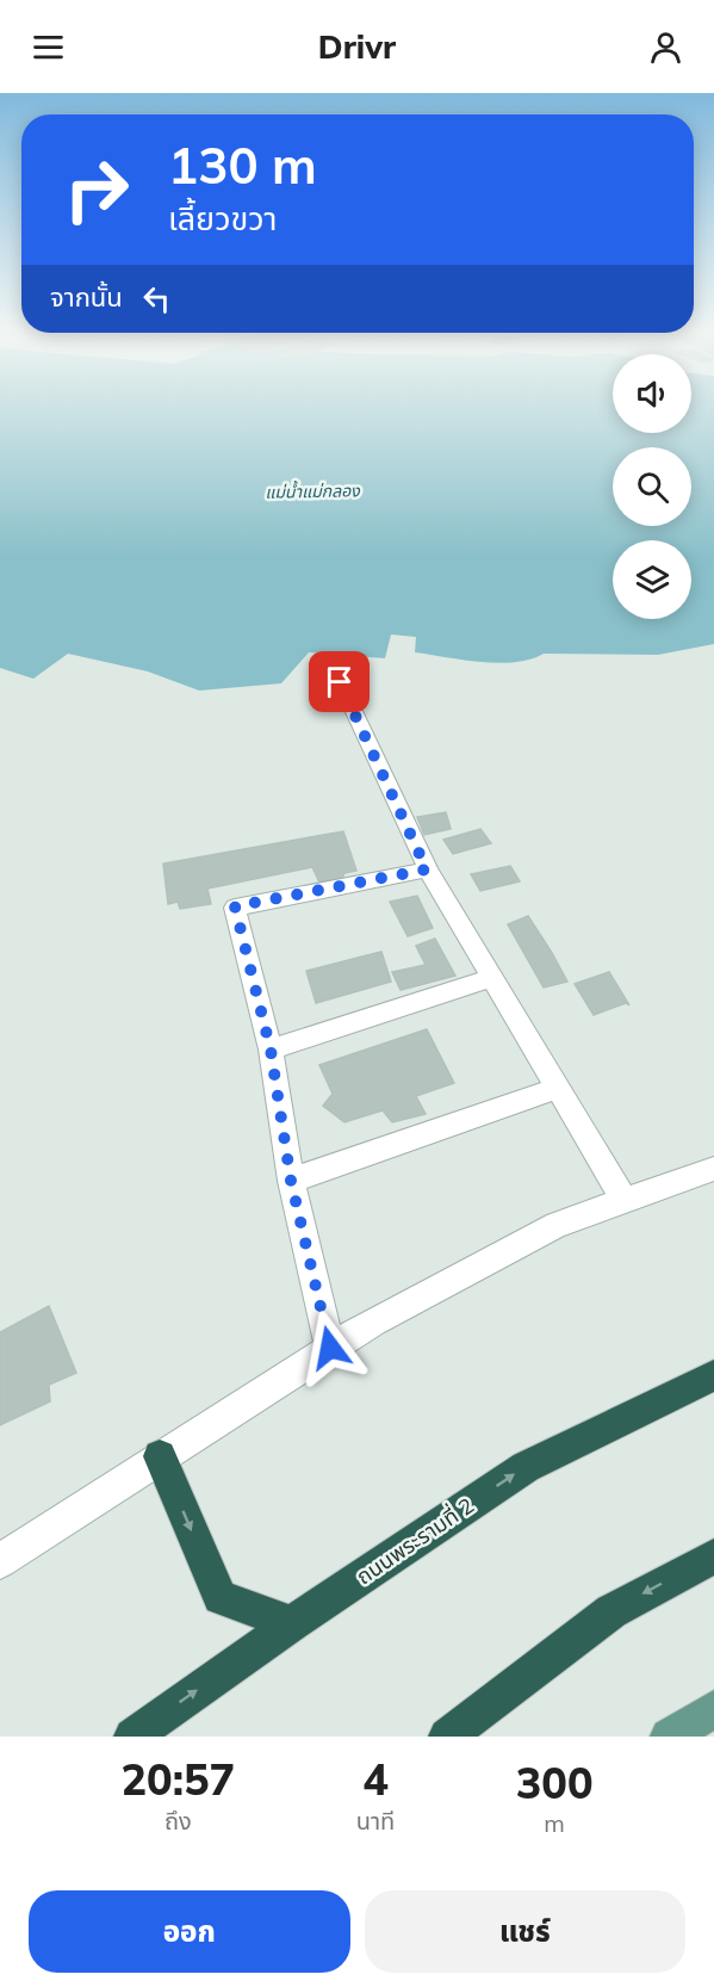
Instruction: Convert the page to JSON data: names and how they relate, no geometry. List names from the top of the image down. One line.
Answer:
{"streets":{"highway":["ถนนพระรามที่ 2"]},"water":["แม่น้ำแม่กลอง"],"page":{"header":"Drivr","turn":["130 m","เลี้ยวขวา"],"then":"จากนั้น","eta":["20:57","ถึง","4","นาที","300","m"],"buttons":["ออก","แชร์"]}}
